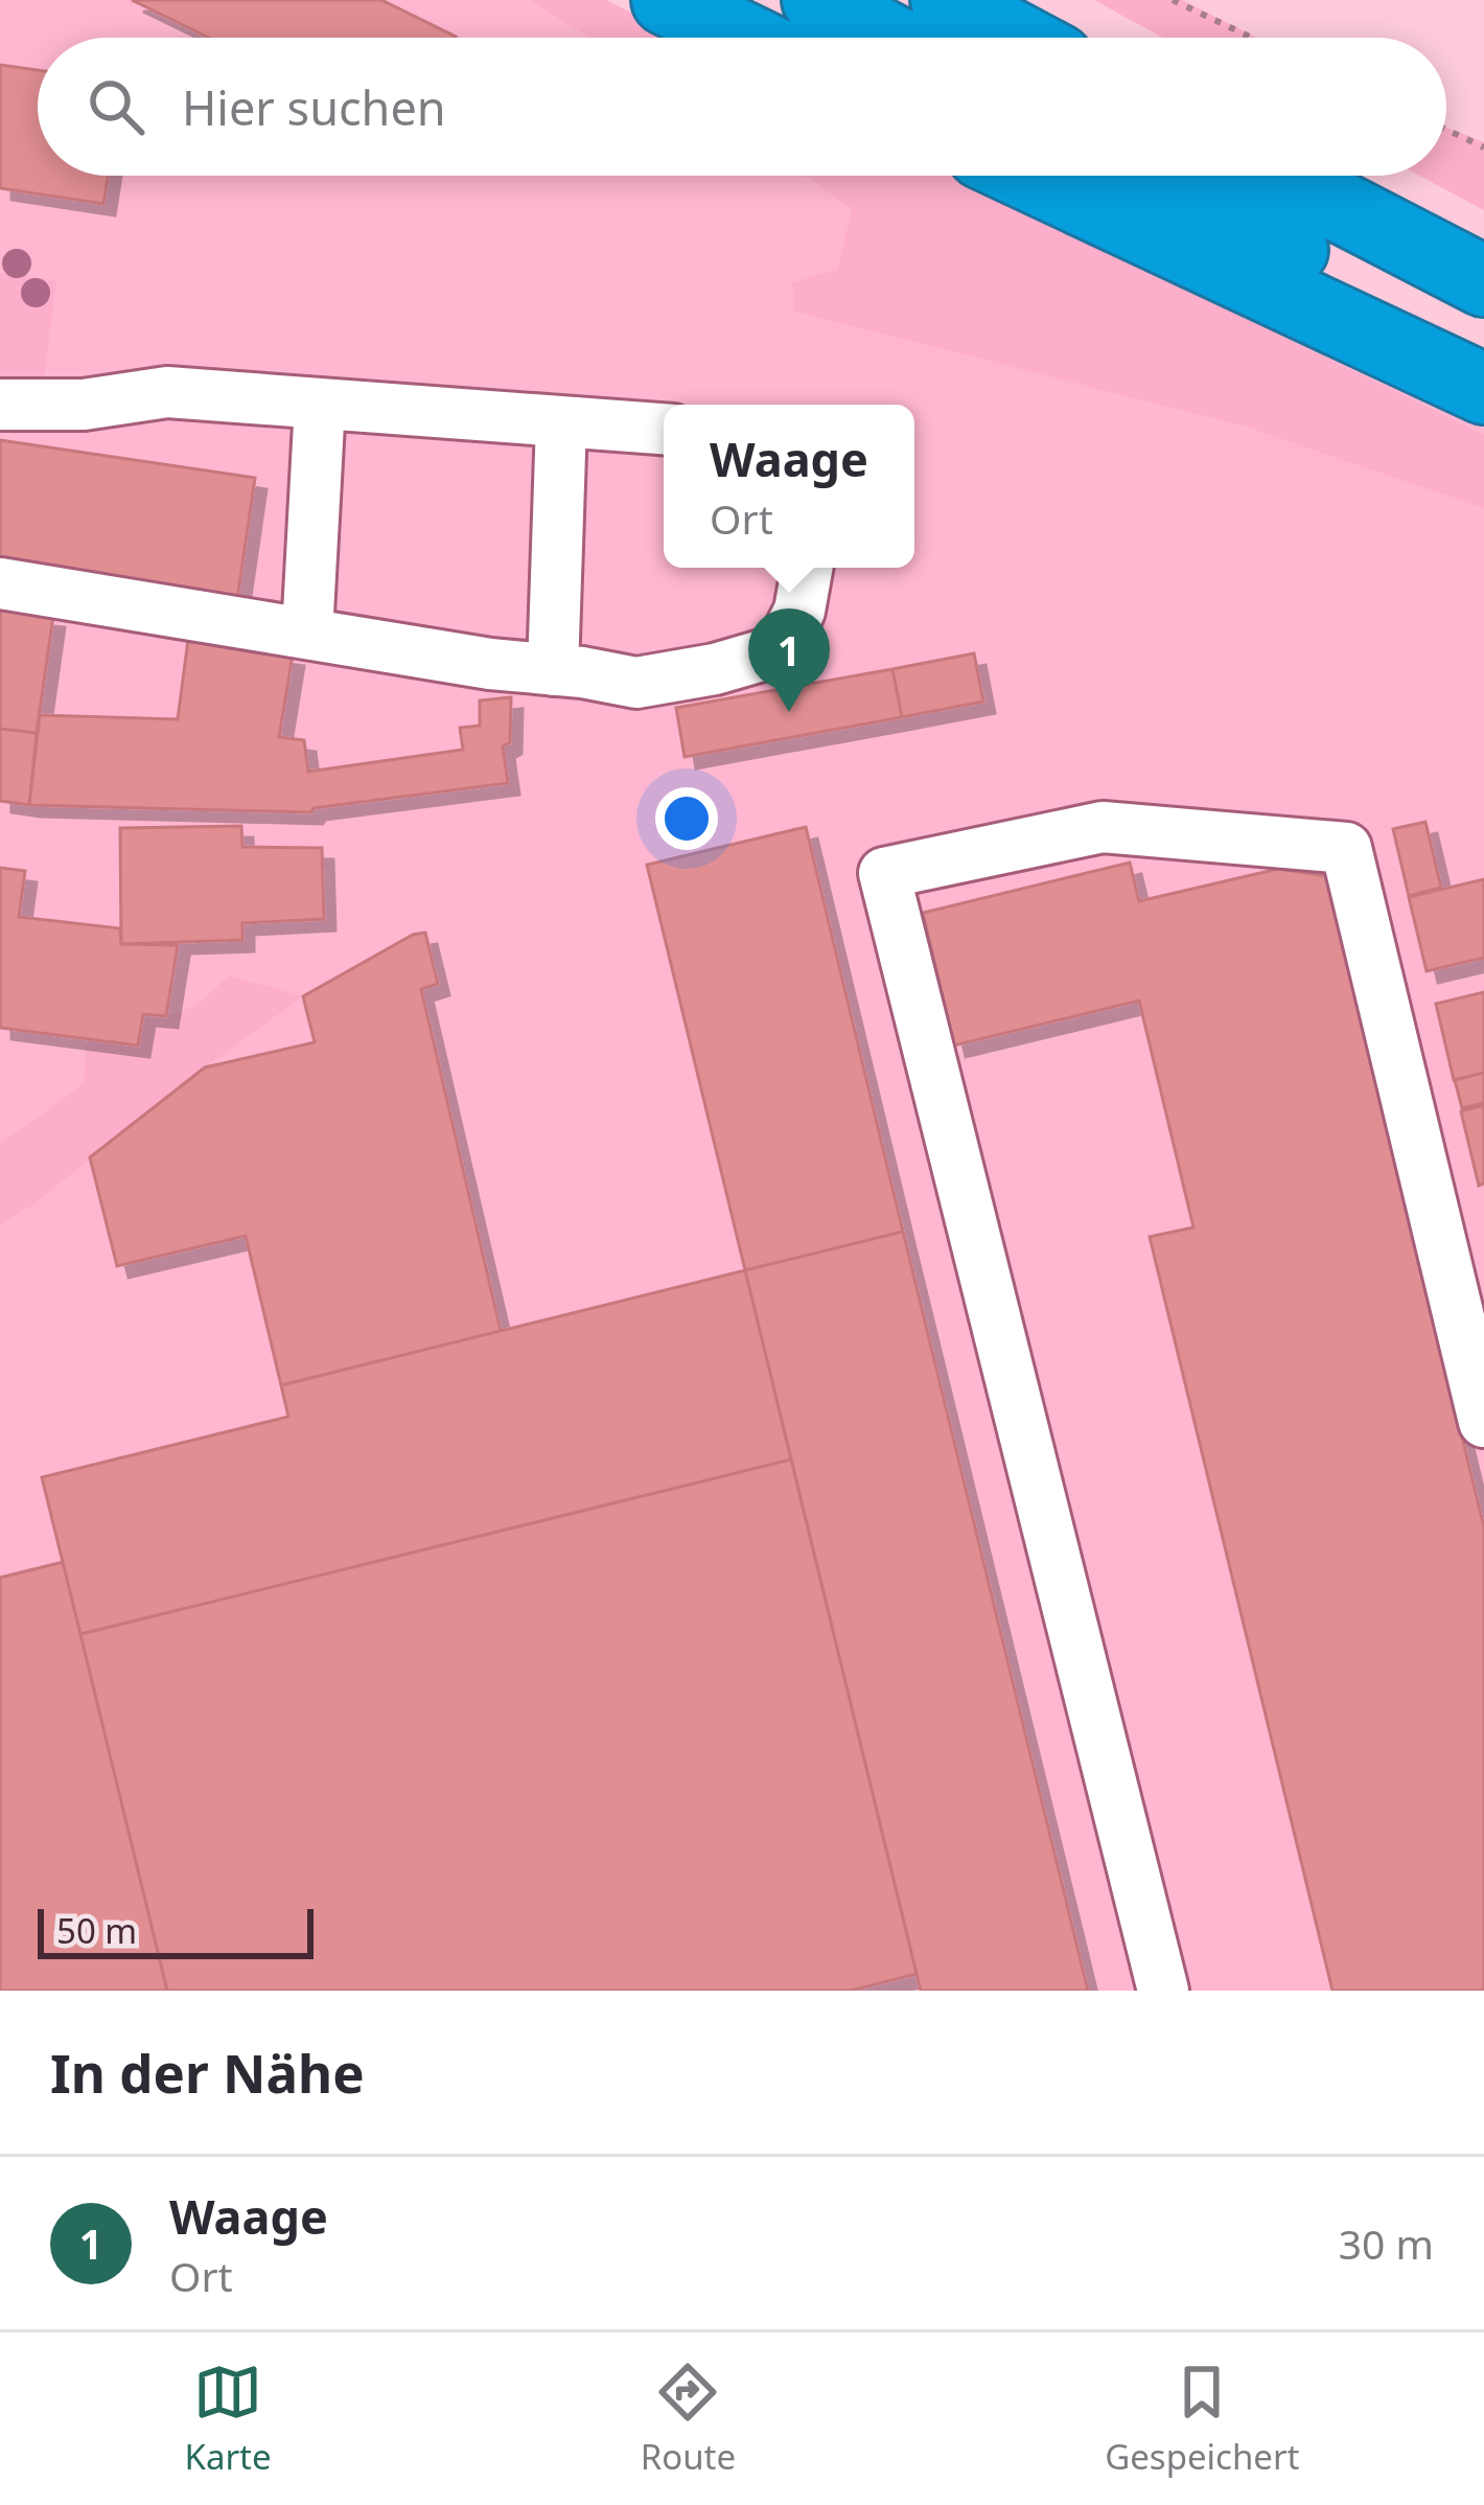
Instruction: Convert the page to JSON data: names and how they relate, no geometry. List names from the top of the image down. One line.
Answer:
{"scale_bar":"50 m","page":{"search":"Hier suchen","popup":["Waage","Ort"],"pins":"1","scale":"50 m","heading":"In der Nähe","list":[{"mark":"1","name":"Waage","note":"Ort","value":"30 m"}],"nav":["Karte","Route","Gespeichert"]}}
